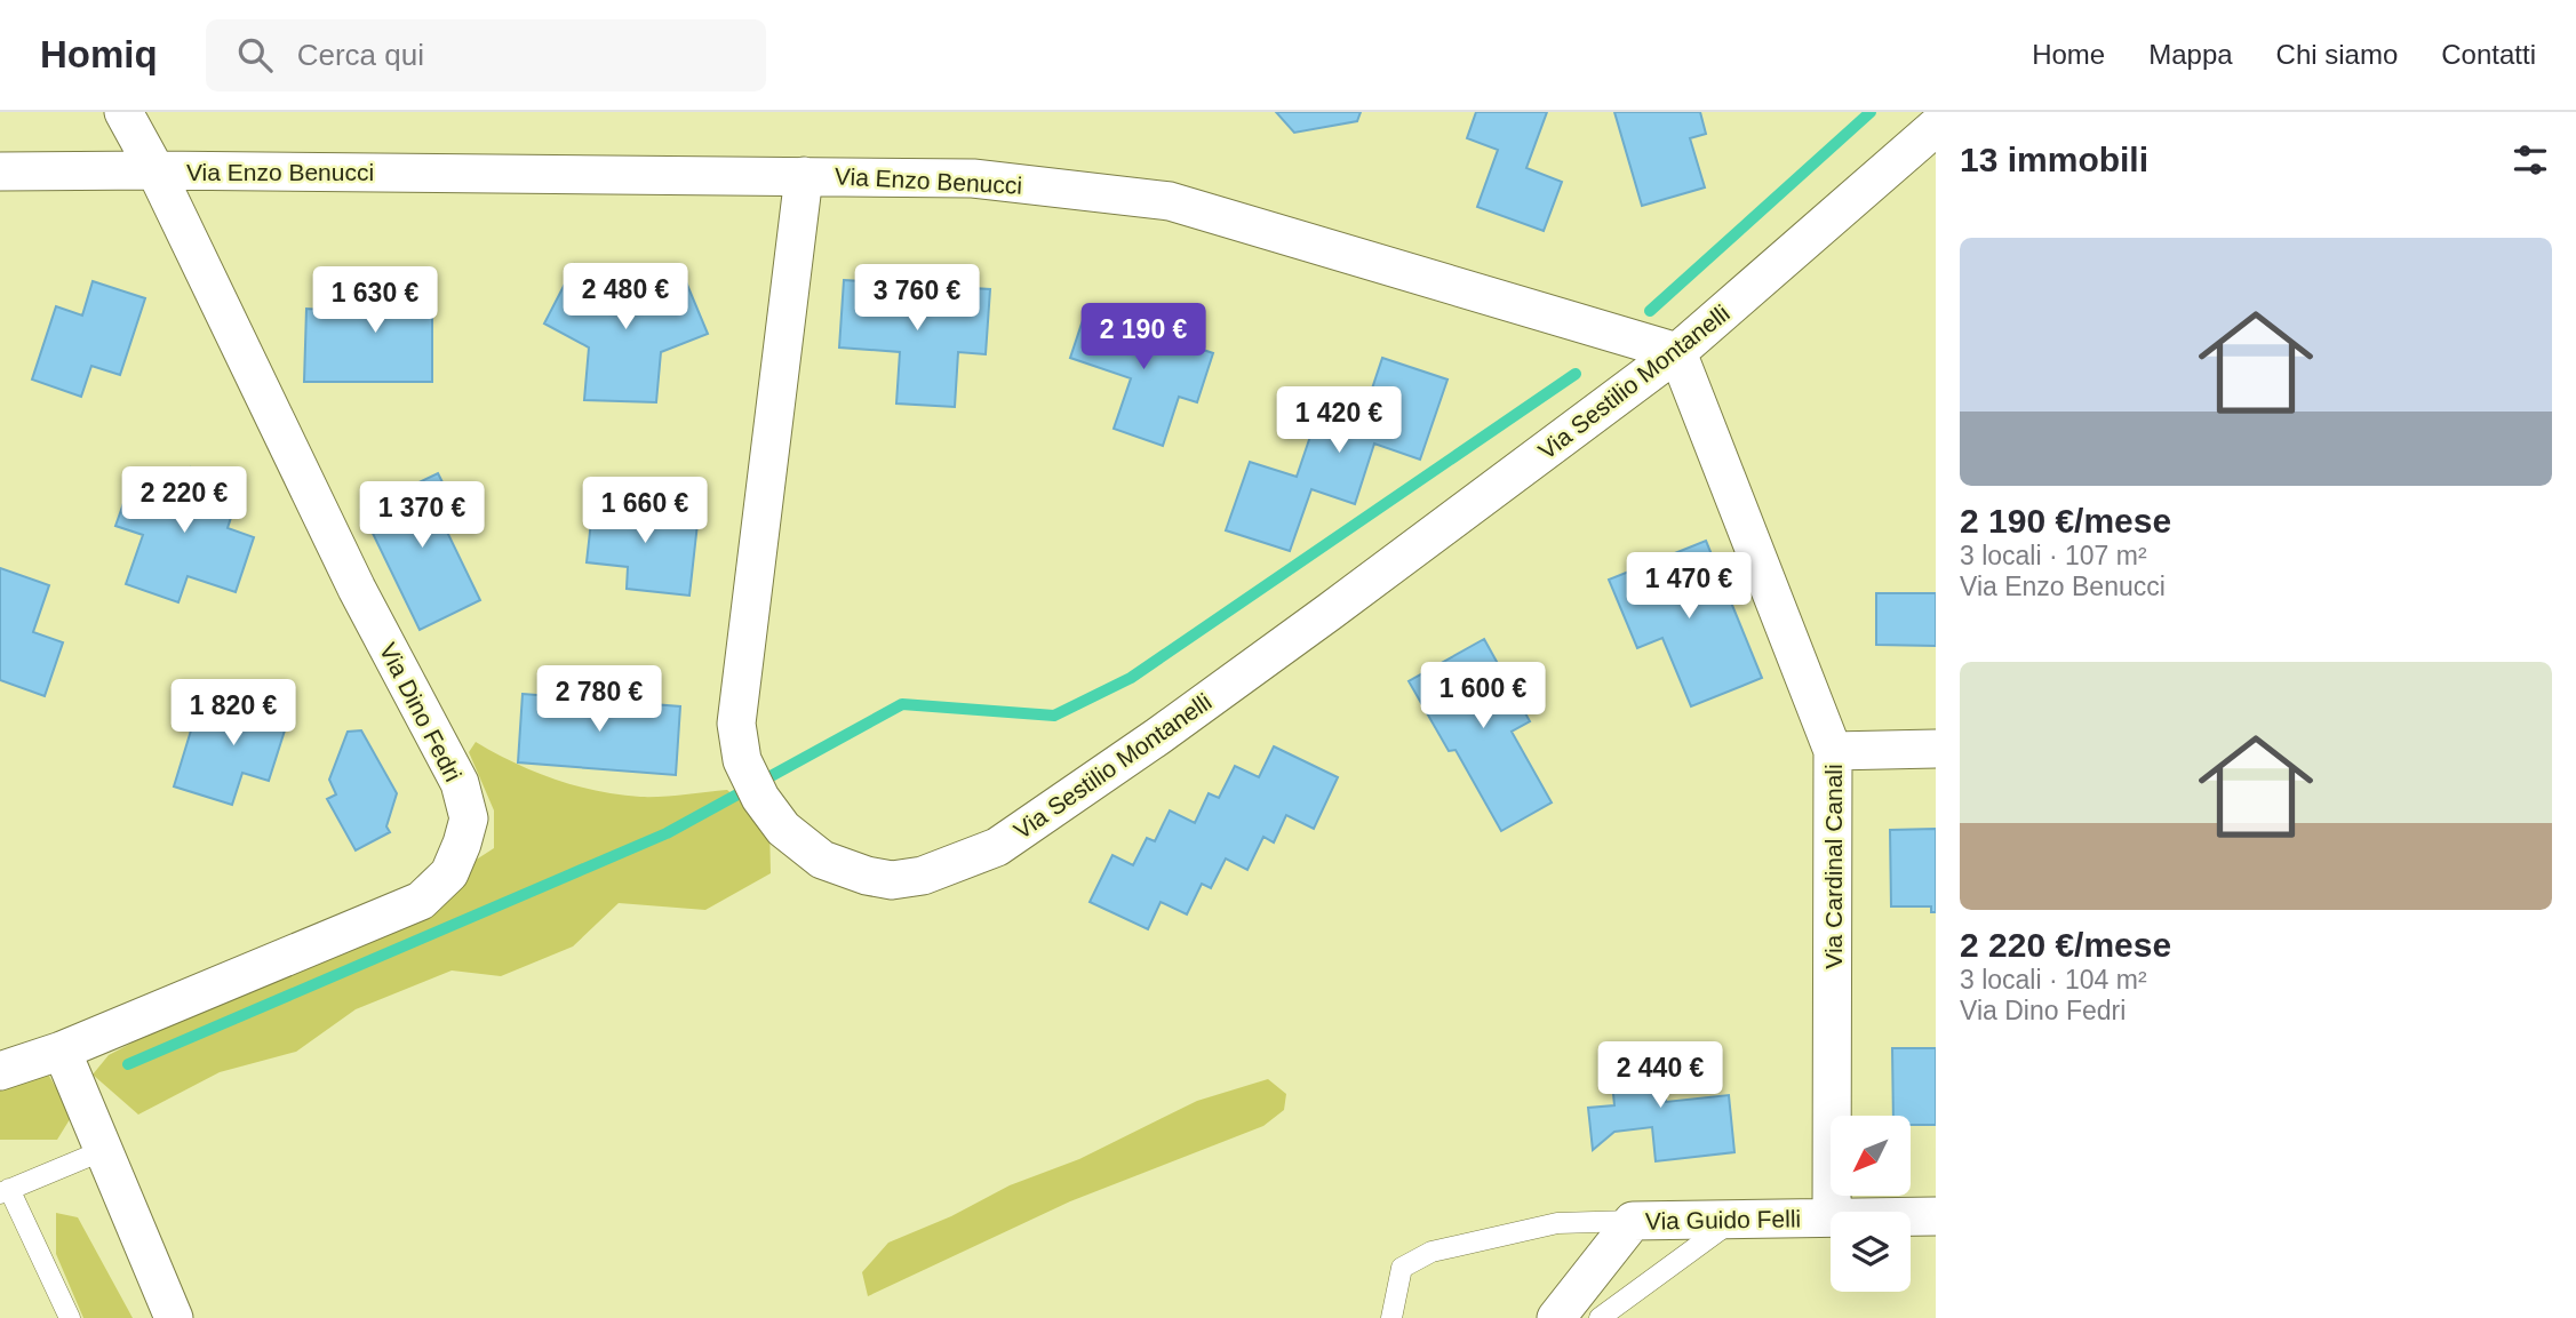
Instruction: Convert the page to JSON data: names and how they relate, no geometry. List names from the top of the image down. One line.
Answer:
{"streets":{"street":["Via Enzo Benucci","Via Sestilio Montanelli","Via Dino Fedri","Via Cardinal Canali","Via Guido Felli"]},"crossings":[["Via Enzo Benucci","Via Sestilio Montanelli"],["Via Enzo Benucci","Via Dino Fedri"],["Via Enzo Benucci","Via Cardinal Canali"],["Via Sestilio Montanelli","Via Cardinal Canali"]],"north":"bottom left","page":{"header":"Homiq","search":"Cerca qui","nav":["Home","Mappa","Chi siamo","Contatti"],"heading":"13 immobili","list":[{"name":"2 190 €/mese","note":"3 locali · 107 m² · Via Enzo Benucci"},{"name":"2 220 €/mese","note":"3 locali · 104 m² · Via Dino Fedri"}],"price":["2 480 €","3 760 €","1 630 €","2 190 €","1 420 €","2 220 €","1 660 €","1 370 €","1 470 €","1 600 €","2 780 €","1 820 €","2 440 €"]}}
